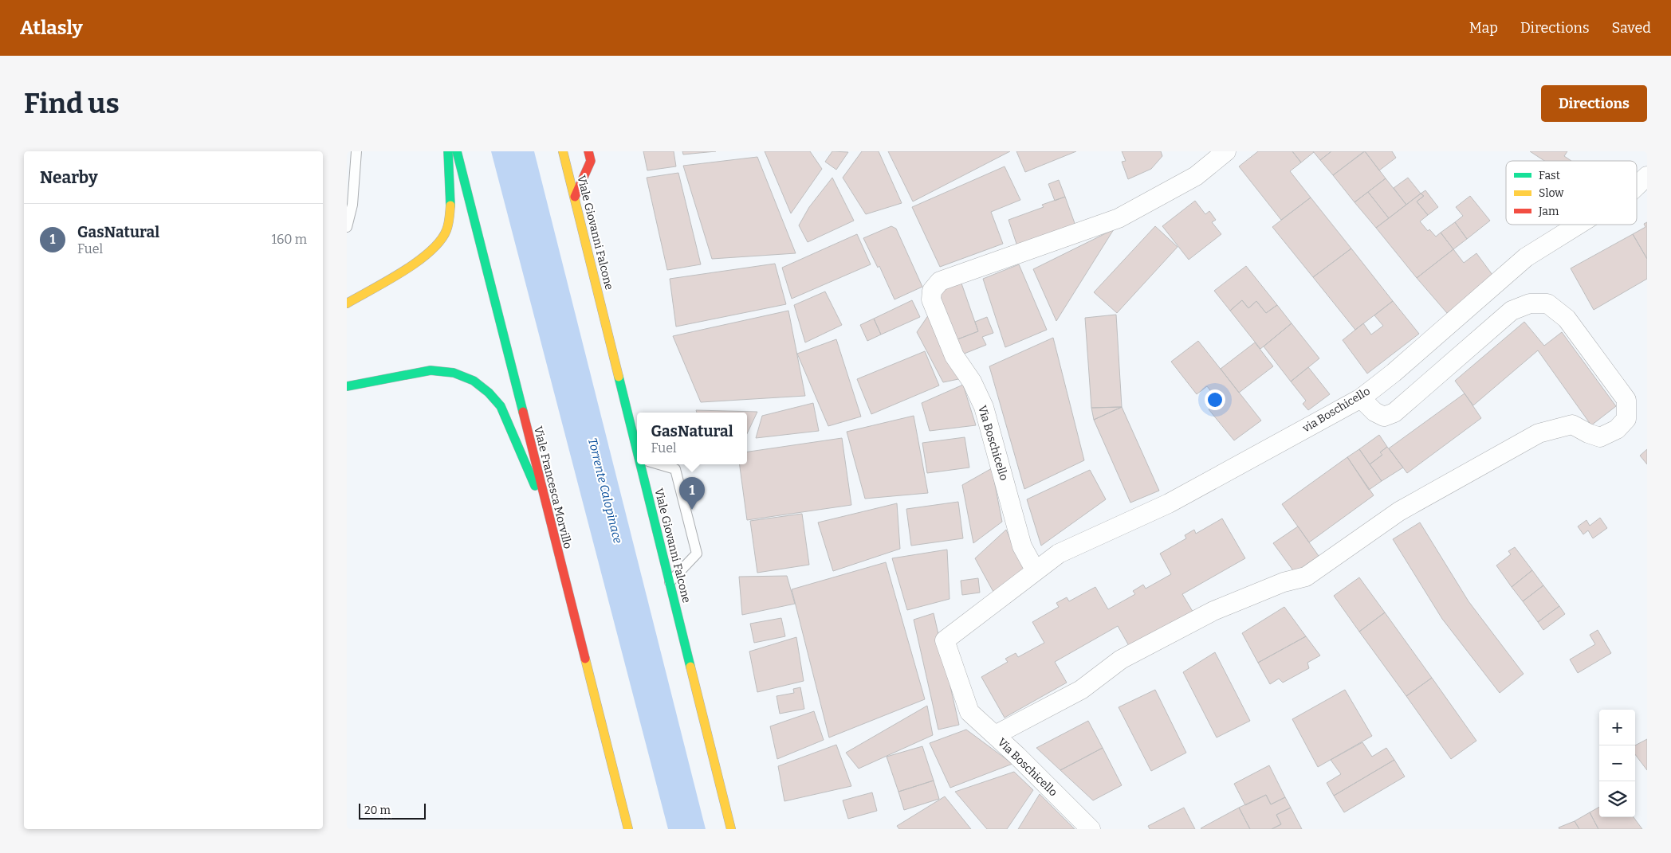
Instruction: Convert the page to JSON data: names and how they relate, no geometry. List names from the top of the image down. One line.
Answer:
{"streets":{"main road":["Viale Giovanni Falcone","Viale Francesca Morvillo"],"street":["via Boschicello","Via Boschicello"]},"crossings":[["via Boschicello","Via Boschicello"]],"water":["Torrente Calopinace"],"legend":["Fast","Slow","Jam"],"scale_bar":"20 m","page":{"header":"Atlasly","nav":["Map","Directions","Saved"],"buttons":"Directions","title":"Find us","heading":"Nearby","list":[{"mark":"1","name":"GasNatural","note":"Fuel","value":"160 m"}],"popup":["GasNatural","Fuel"],"pins":"1","map_buttons":["+","−"],"scale":"20 m"}}
